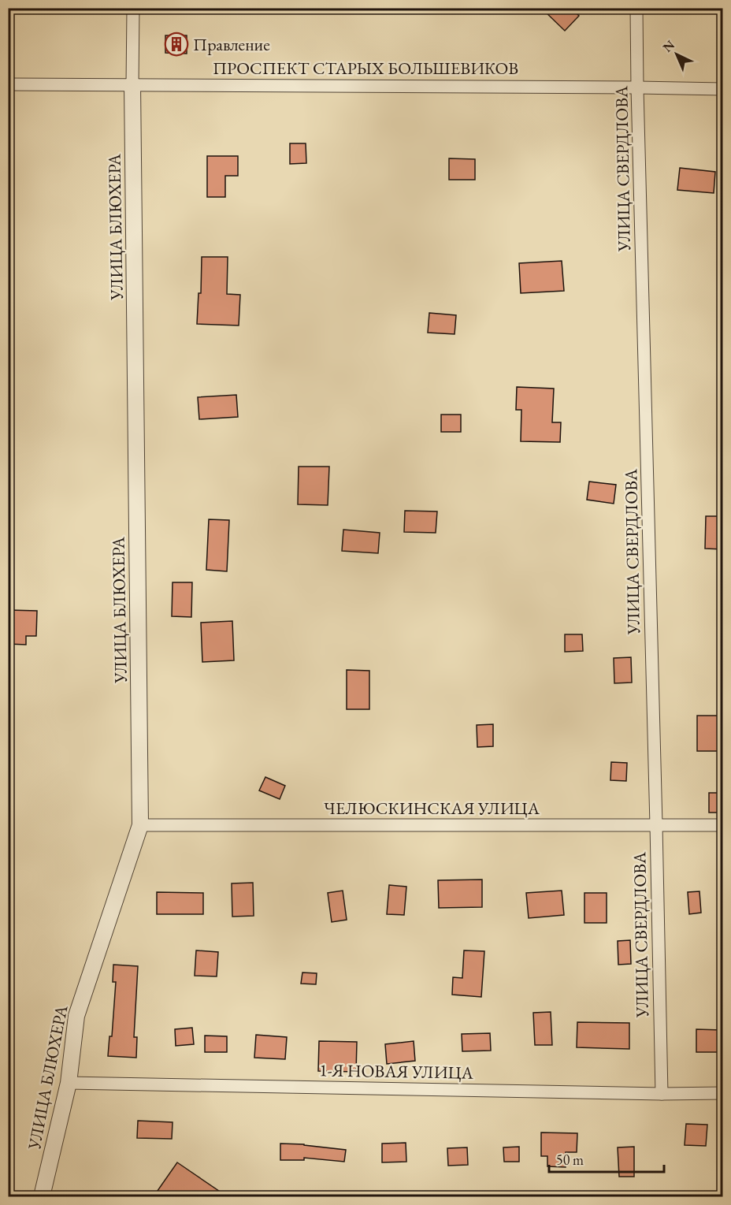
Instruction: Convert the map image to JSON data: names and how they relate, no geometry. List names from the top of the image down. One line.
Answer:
{"streets":{"street":["ПРОСПЕКТ СТАРЫХ БОЛЬШЕВИКОВ","УЛИЦА СВЕРДЛОВА","УЛИЦА БЛЮХЕРА","ЧЕЛЮСКИНСКАЯ УЛИЦА","1-Я НОВАЯ УЛИЦА"]},"crossings":[["ПРОСПЕКТ СТАРЫХ БОЛЬШЕВИКОВ","УЛИЦА СВЕРДЛОВА"],["ПРОСПЕКТ СТАРЫХ БОЛЬШЕВИКОВ","УЛИЦА БЛЮХЕРА"],["УЛИЦА СВЕРДЛОВА","ЧЕЛЮСКИНСКАЯ УЛИЦА"],["УЛИЦА СВЕРДЛОВА","1-Я НОВАЯ УЛИЦА"],["УЛИЦА БЛЮХЕРА","ЧЕЛЮСКИНСКАЯ УЛИЦА"],["УЛИЦА БЛЮХЕРА","1-Я НОВАЯ УЛИЦА"]],"places":{"building":["Правление"]},"scale_bar":"50 m","north":"top left"}
